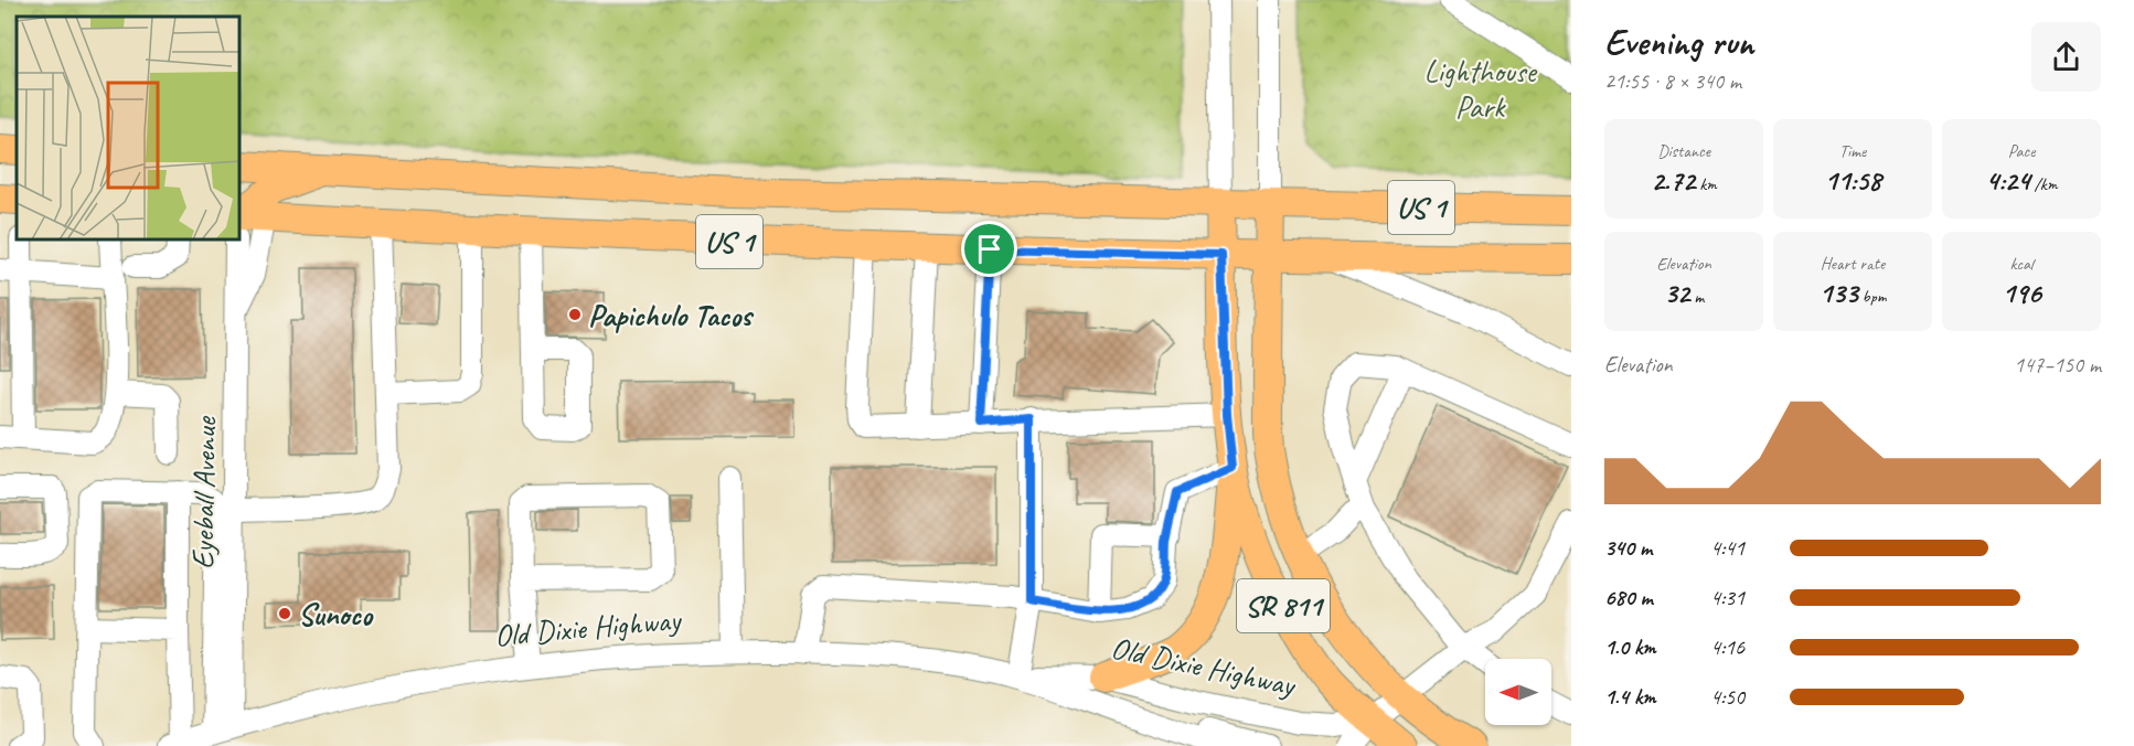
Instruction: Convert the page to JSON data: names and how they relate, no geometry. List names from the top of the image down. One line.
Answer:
{"streets":{"main road":["US 1","SR 811","Old Dixie Highway"],"street":["Eyeball Avenue"]},"crossings":[["US 1","Eyeball Avenue"],["US 1","SR 811"],["US 1","Old Dixie Highway"],["Eyeball Avenue","Old Dixie Highway"]],"parks":["Lighthouse Park"],"places":["Papichulo Tacos","Sunoco"],"north":"left","page":{"heading":["Evening run","21:55 · 8 × 340 m"],"stats":[["Distance","2.72 km"],["Time","11:58"],["Pace","4:24 /km"],["Elevation","32 m"],["Heart rate","133 bpm"],["kcal","196"]],"chart":["Elevation","147–150 m"],"list":[{"name":"340 m","note":"4:41"},{"name":"680 m","note":"4:31"},{"name":"1.0 km","note":"4:16"},{"name":"1.4 km","note":"4:50"}]}}
